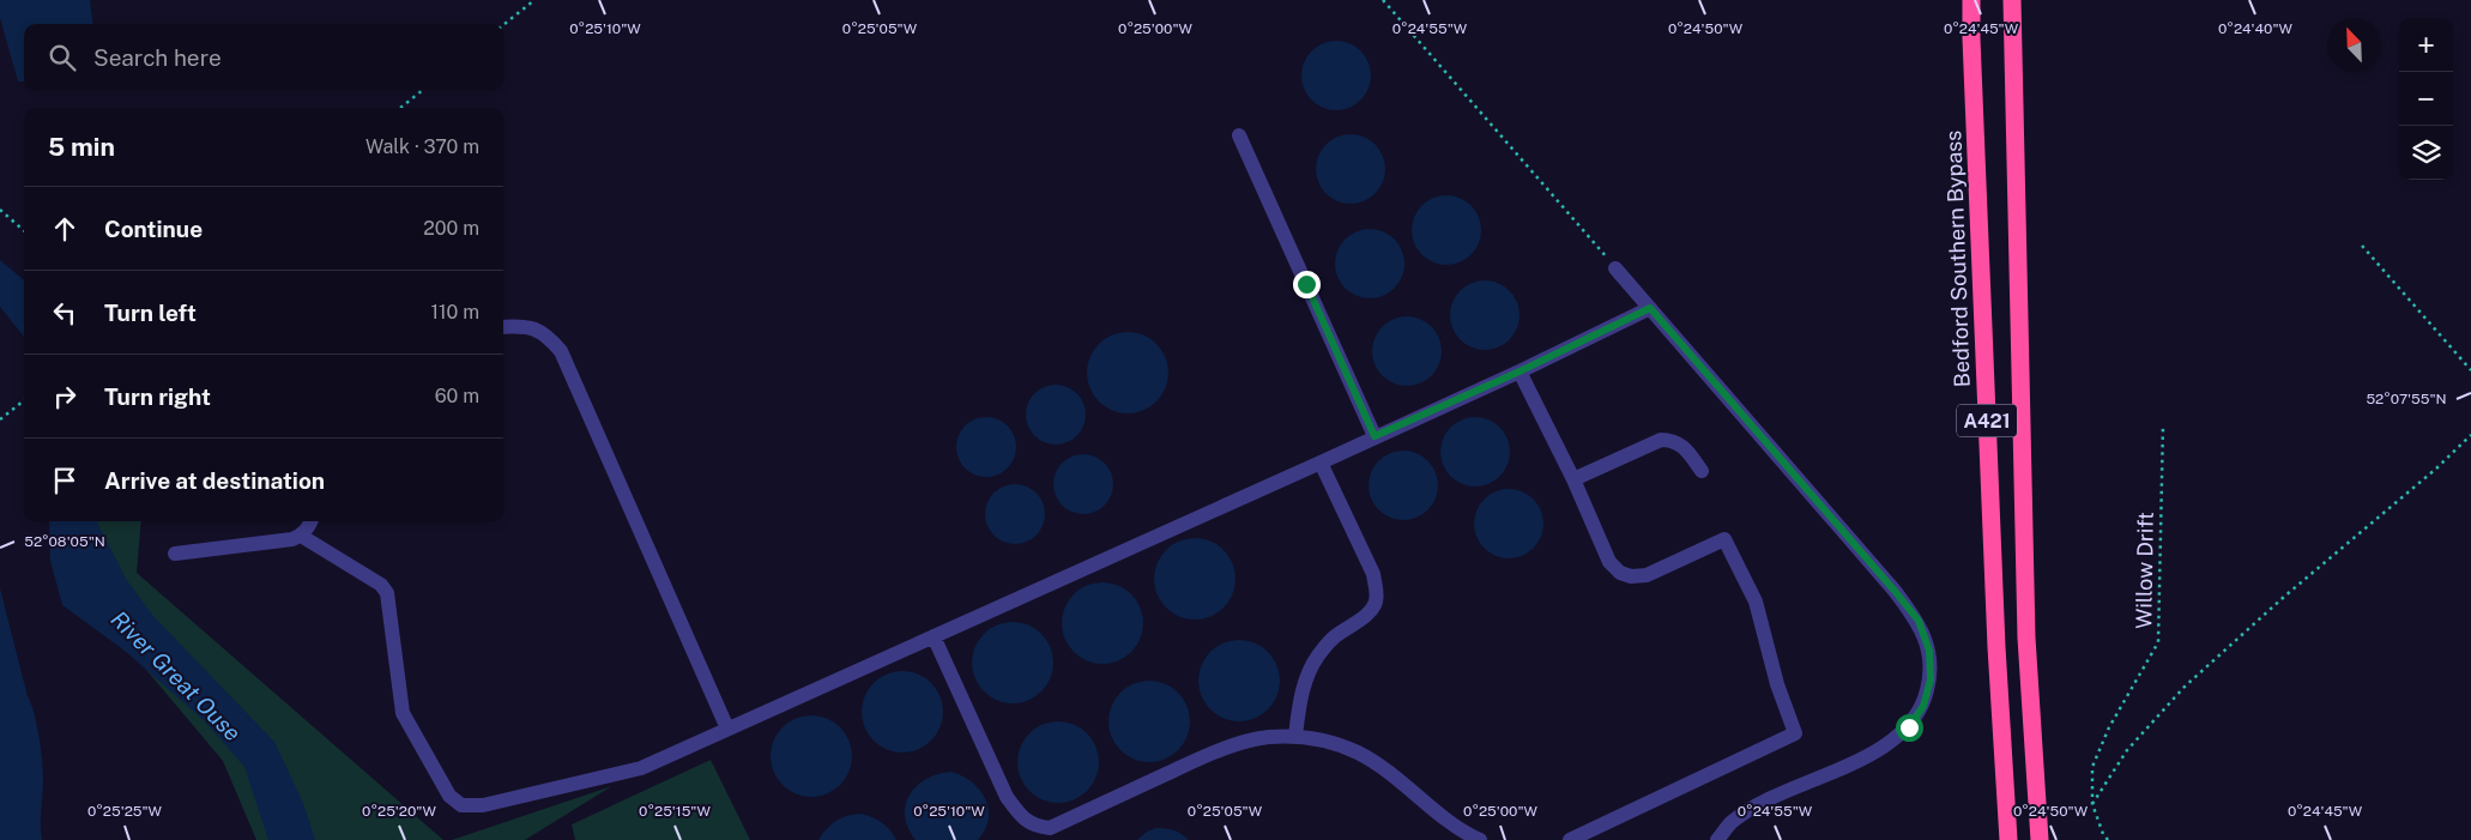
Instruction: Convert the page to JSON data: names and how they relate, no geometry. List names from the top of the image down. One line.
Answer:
{"streets":{"highway":["Bedford Southern Bypass","A421"],"path":["Willow Drift"]},"water":["River Great Ouse"],"north":"top left","page":{"map_buttons":["+","−"],"search":"Search here","heading":["5 min","Walk · 370 m"],"list":[["Continue","200 m"],["Turn left","110 m"],["Turn right","60 m"],"Arrive at destination"]},"coordinates":["0°25'10\"W","0°25'05\"W","0°25'00\"W","0°24'55\"W","0°24'50\"W","0°24'45\"W","0°24'40\"W","52°07'55\"N","52°08'05\"N","0°25'25\"W","0°25'20\"W","0°25'15\"W"]}
